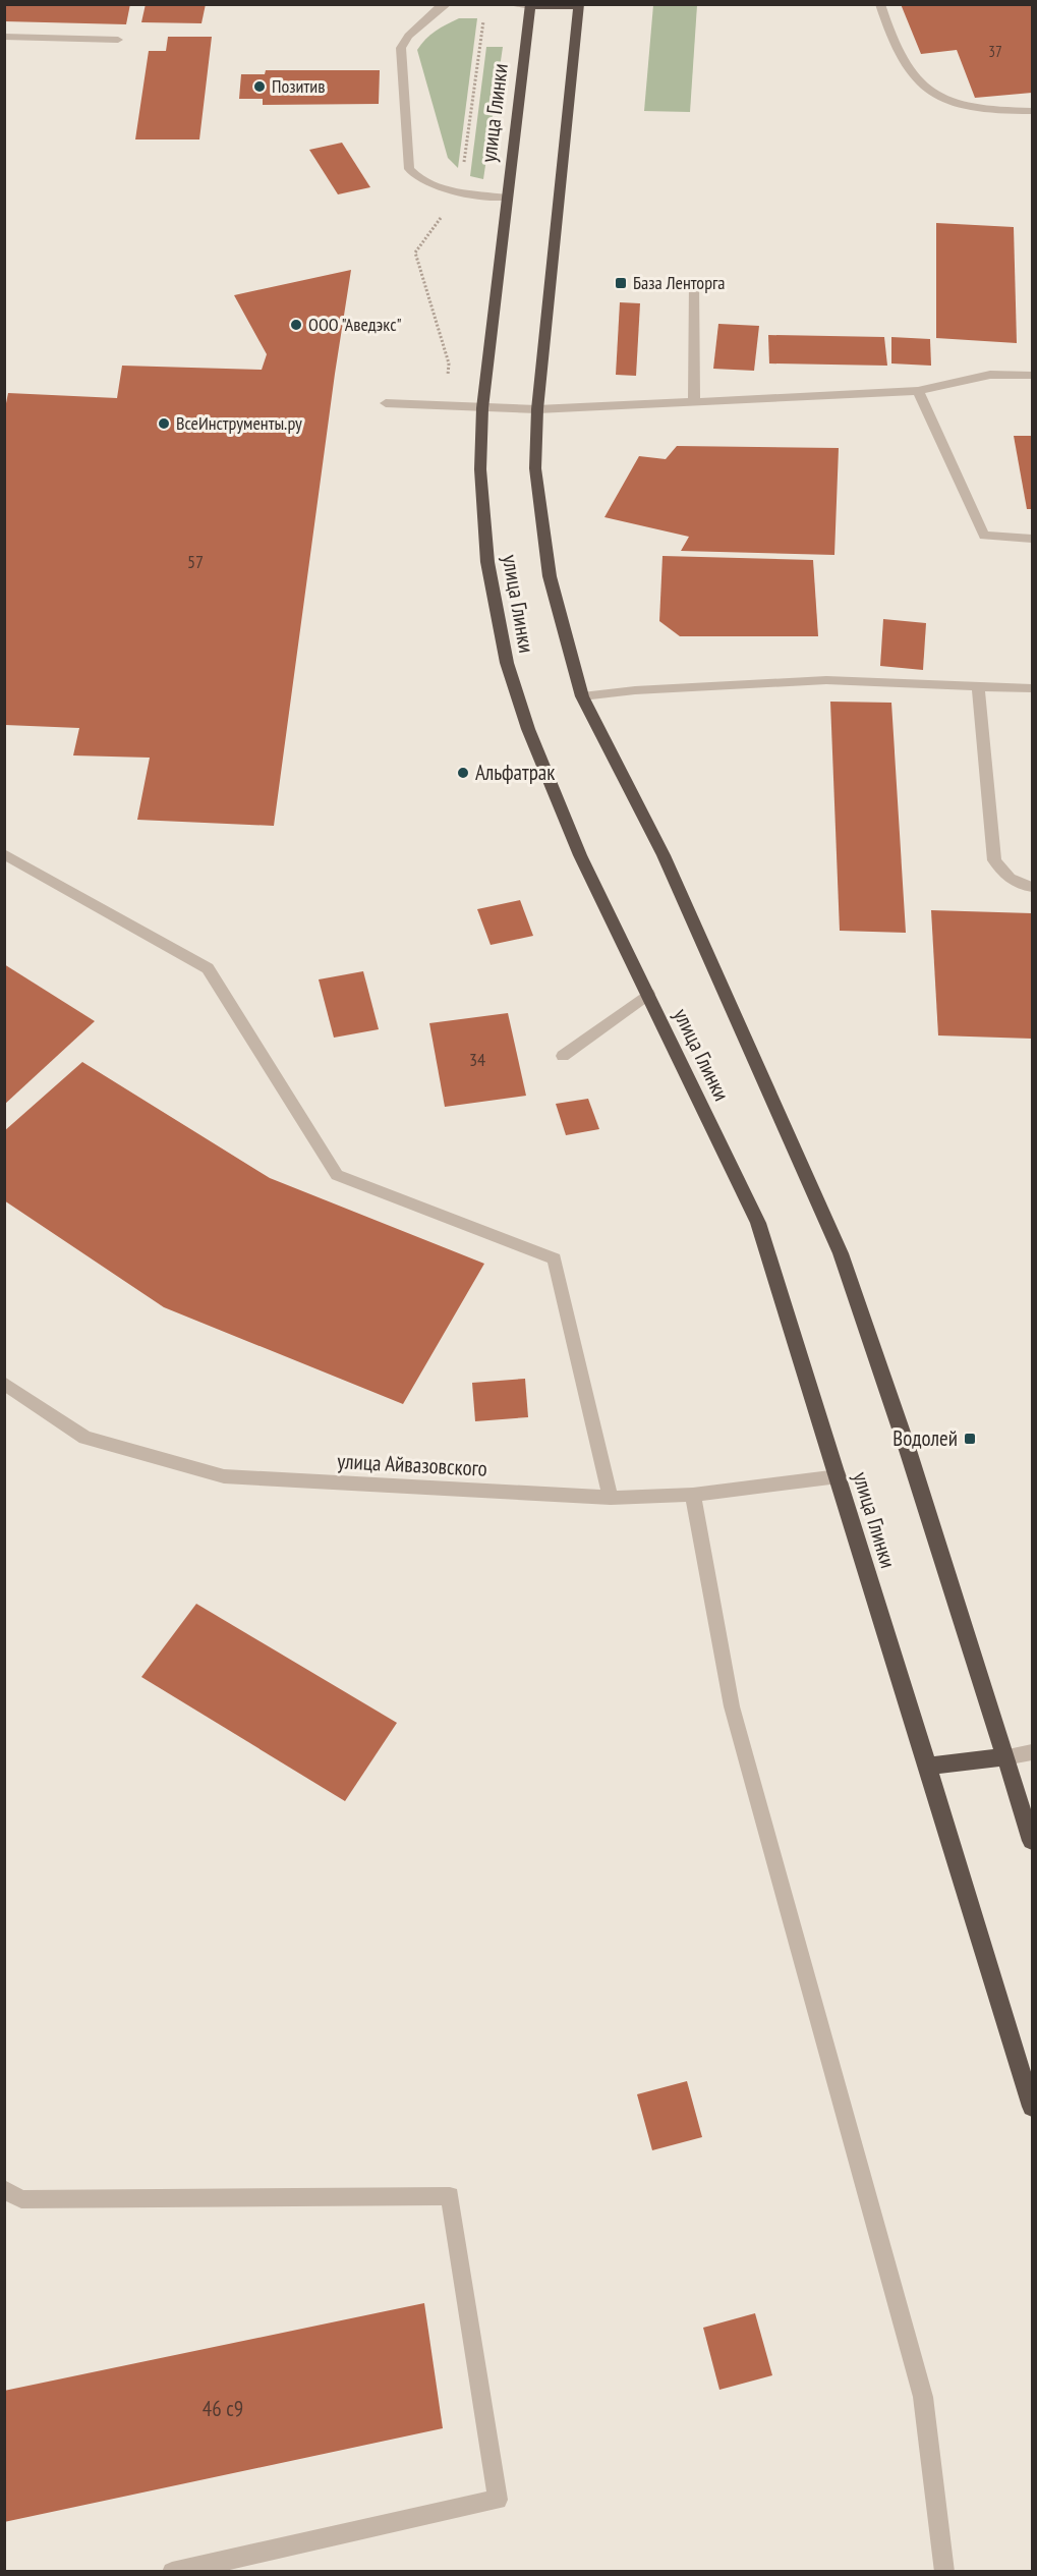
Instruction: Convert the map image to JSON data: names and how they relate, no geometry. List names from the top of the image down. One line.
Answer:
{"streets":{"highway":["улица Глинки"],"lane":["улица Айвазовского"]},"crossings":[["улица Глинки","улица Айвазовского"]],"places":{"other":["Позитив","ООО \"Аведэкс\"","ВсеИнструменты.ру","Альфатрак"],"transit":["База Ленторга","Водолей"]},"house_numbers":["37","57","34","46 с9"]}
